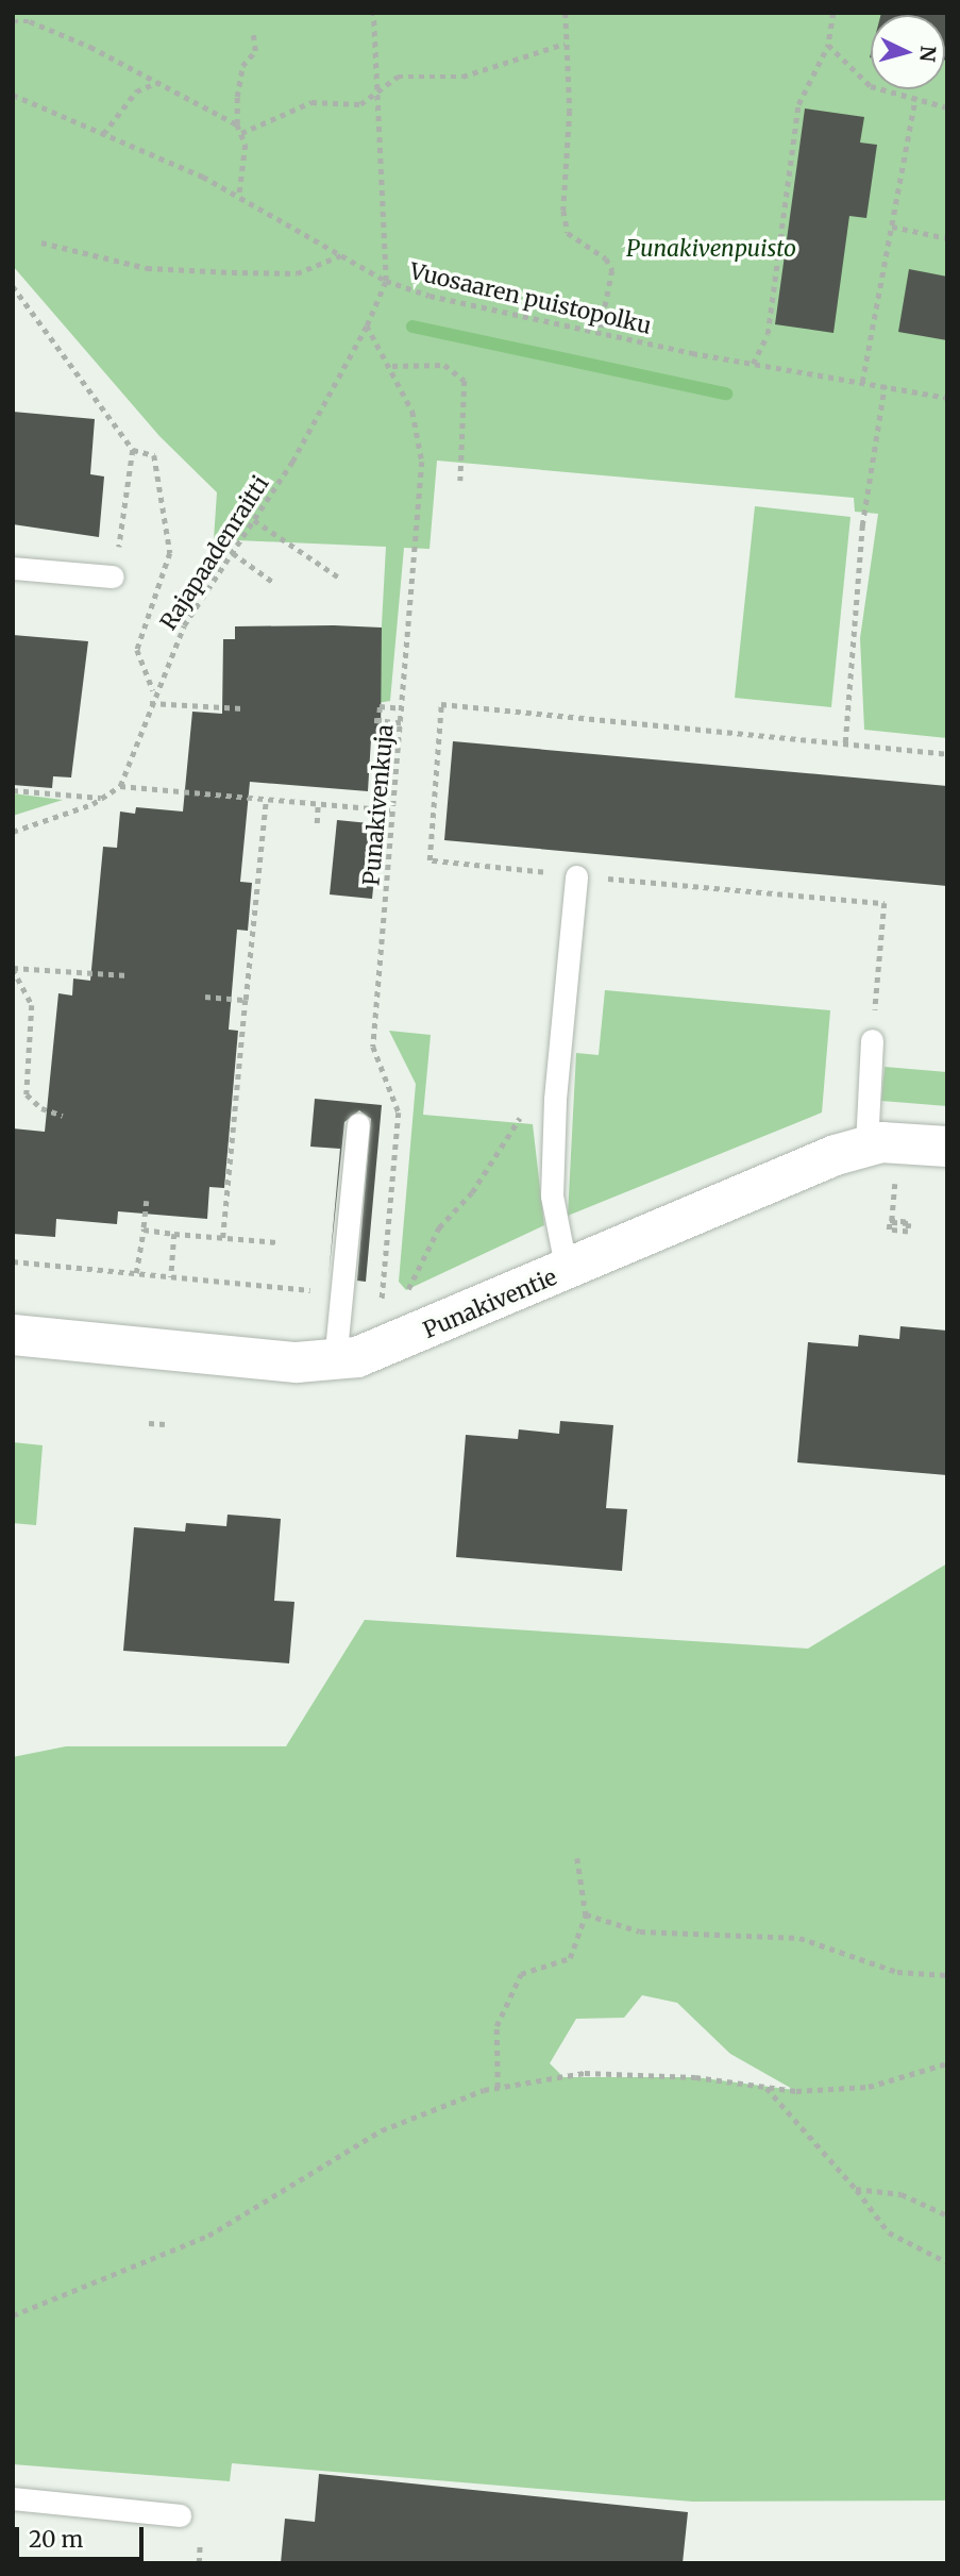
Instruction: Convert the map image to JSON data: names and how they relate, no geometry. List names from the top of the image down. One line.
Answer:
{"streets":{"street":["Punakiventie"],"path":["Vuosaaren puistopolku","Rajapaadenraitti","Punakivenkuja"]},"crossings":[["Vuosaaren puistopolku","Rajapaadenraitti"],["Rajapaadenraitti","Punakivenkuja"]],"parks":["Punakivenpuisto"],"scale_bar":"20 m","north":"right"}
